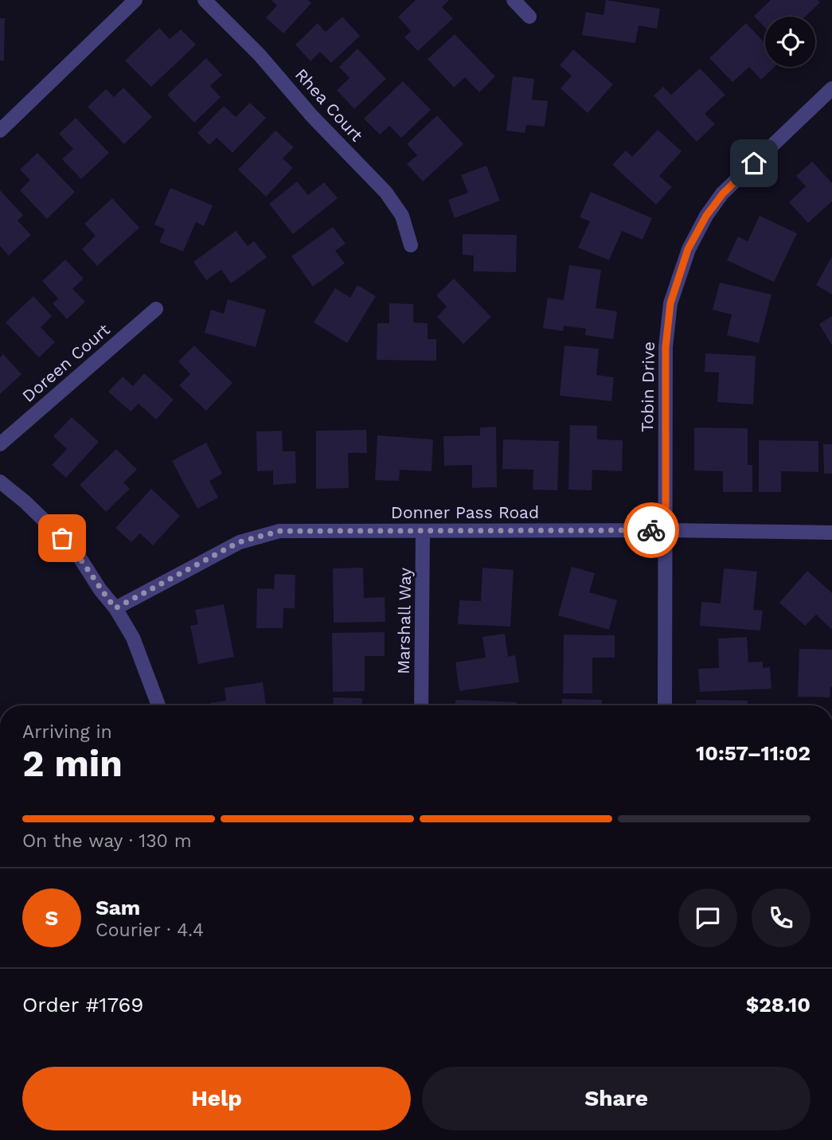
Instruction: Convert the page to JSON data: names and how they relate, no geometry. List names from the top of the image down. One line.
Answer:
{"streets":{"street":["Rhea Court","Doreen Court","Tobin Drive","Donner Pass Road","Marshall Way"]},"crossings":[["Tobin Drive","Donner Pass Road"],["Donner Pass Road","Marshall Way"]],"page":{"heading":["2 min","Arriving in","10:57–11:02"],"panel":["Sam","Courier · 4.4","Order #1769","$28.10"],"bar":"On the way · 130 m","round":"S","buttons":["Help","Share"]}}
